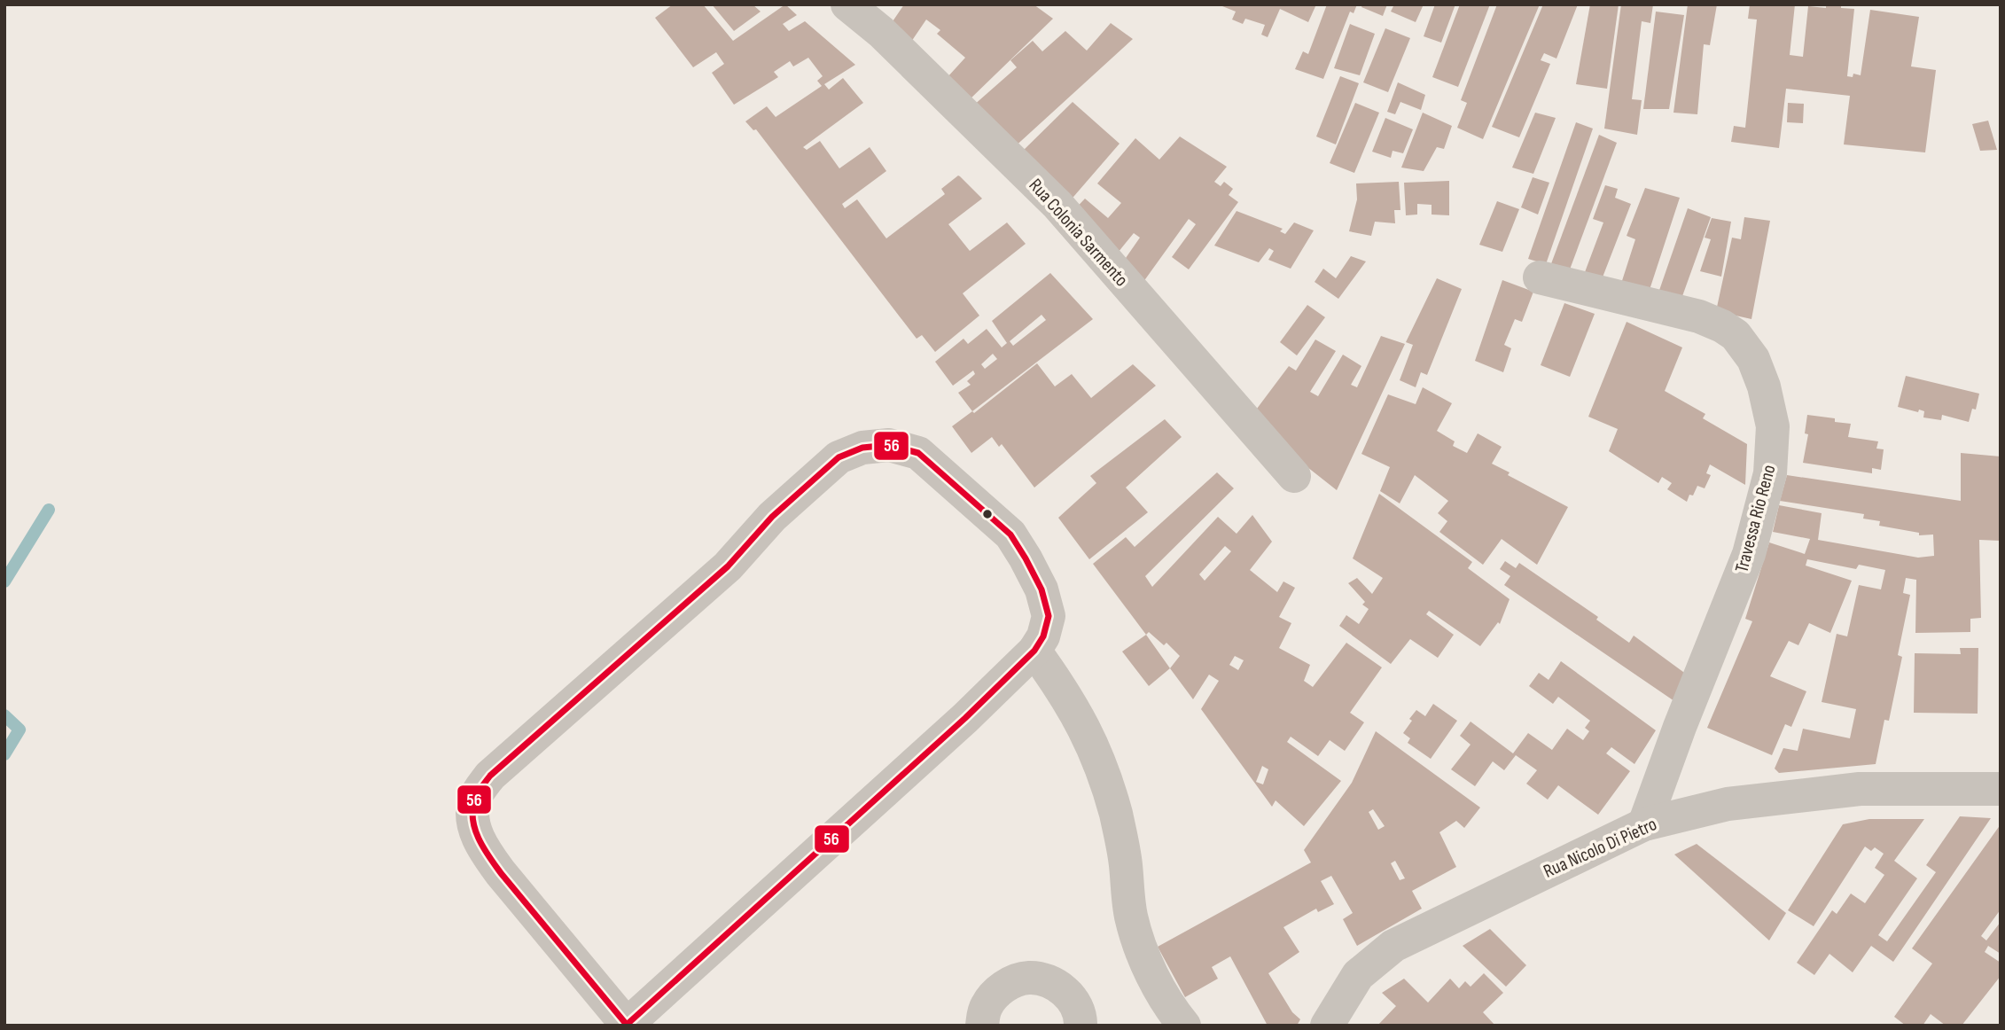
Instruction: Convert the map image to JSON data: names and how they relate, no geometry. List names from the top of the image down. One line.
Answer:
{"streets":{"street":["Rua Colonia Sarmento","Travessa Rio Reno","Rua Nicolo Di Pietro"]},"crossings":[["Travessa Rio Reno","Rua Nicolo Di Pietro"]],"lines":["transit line 56"]}
